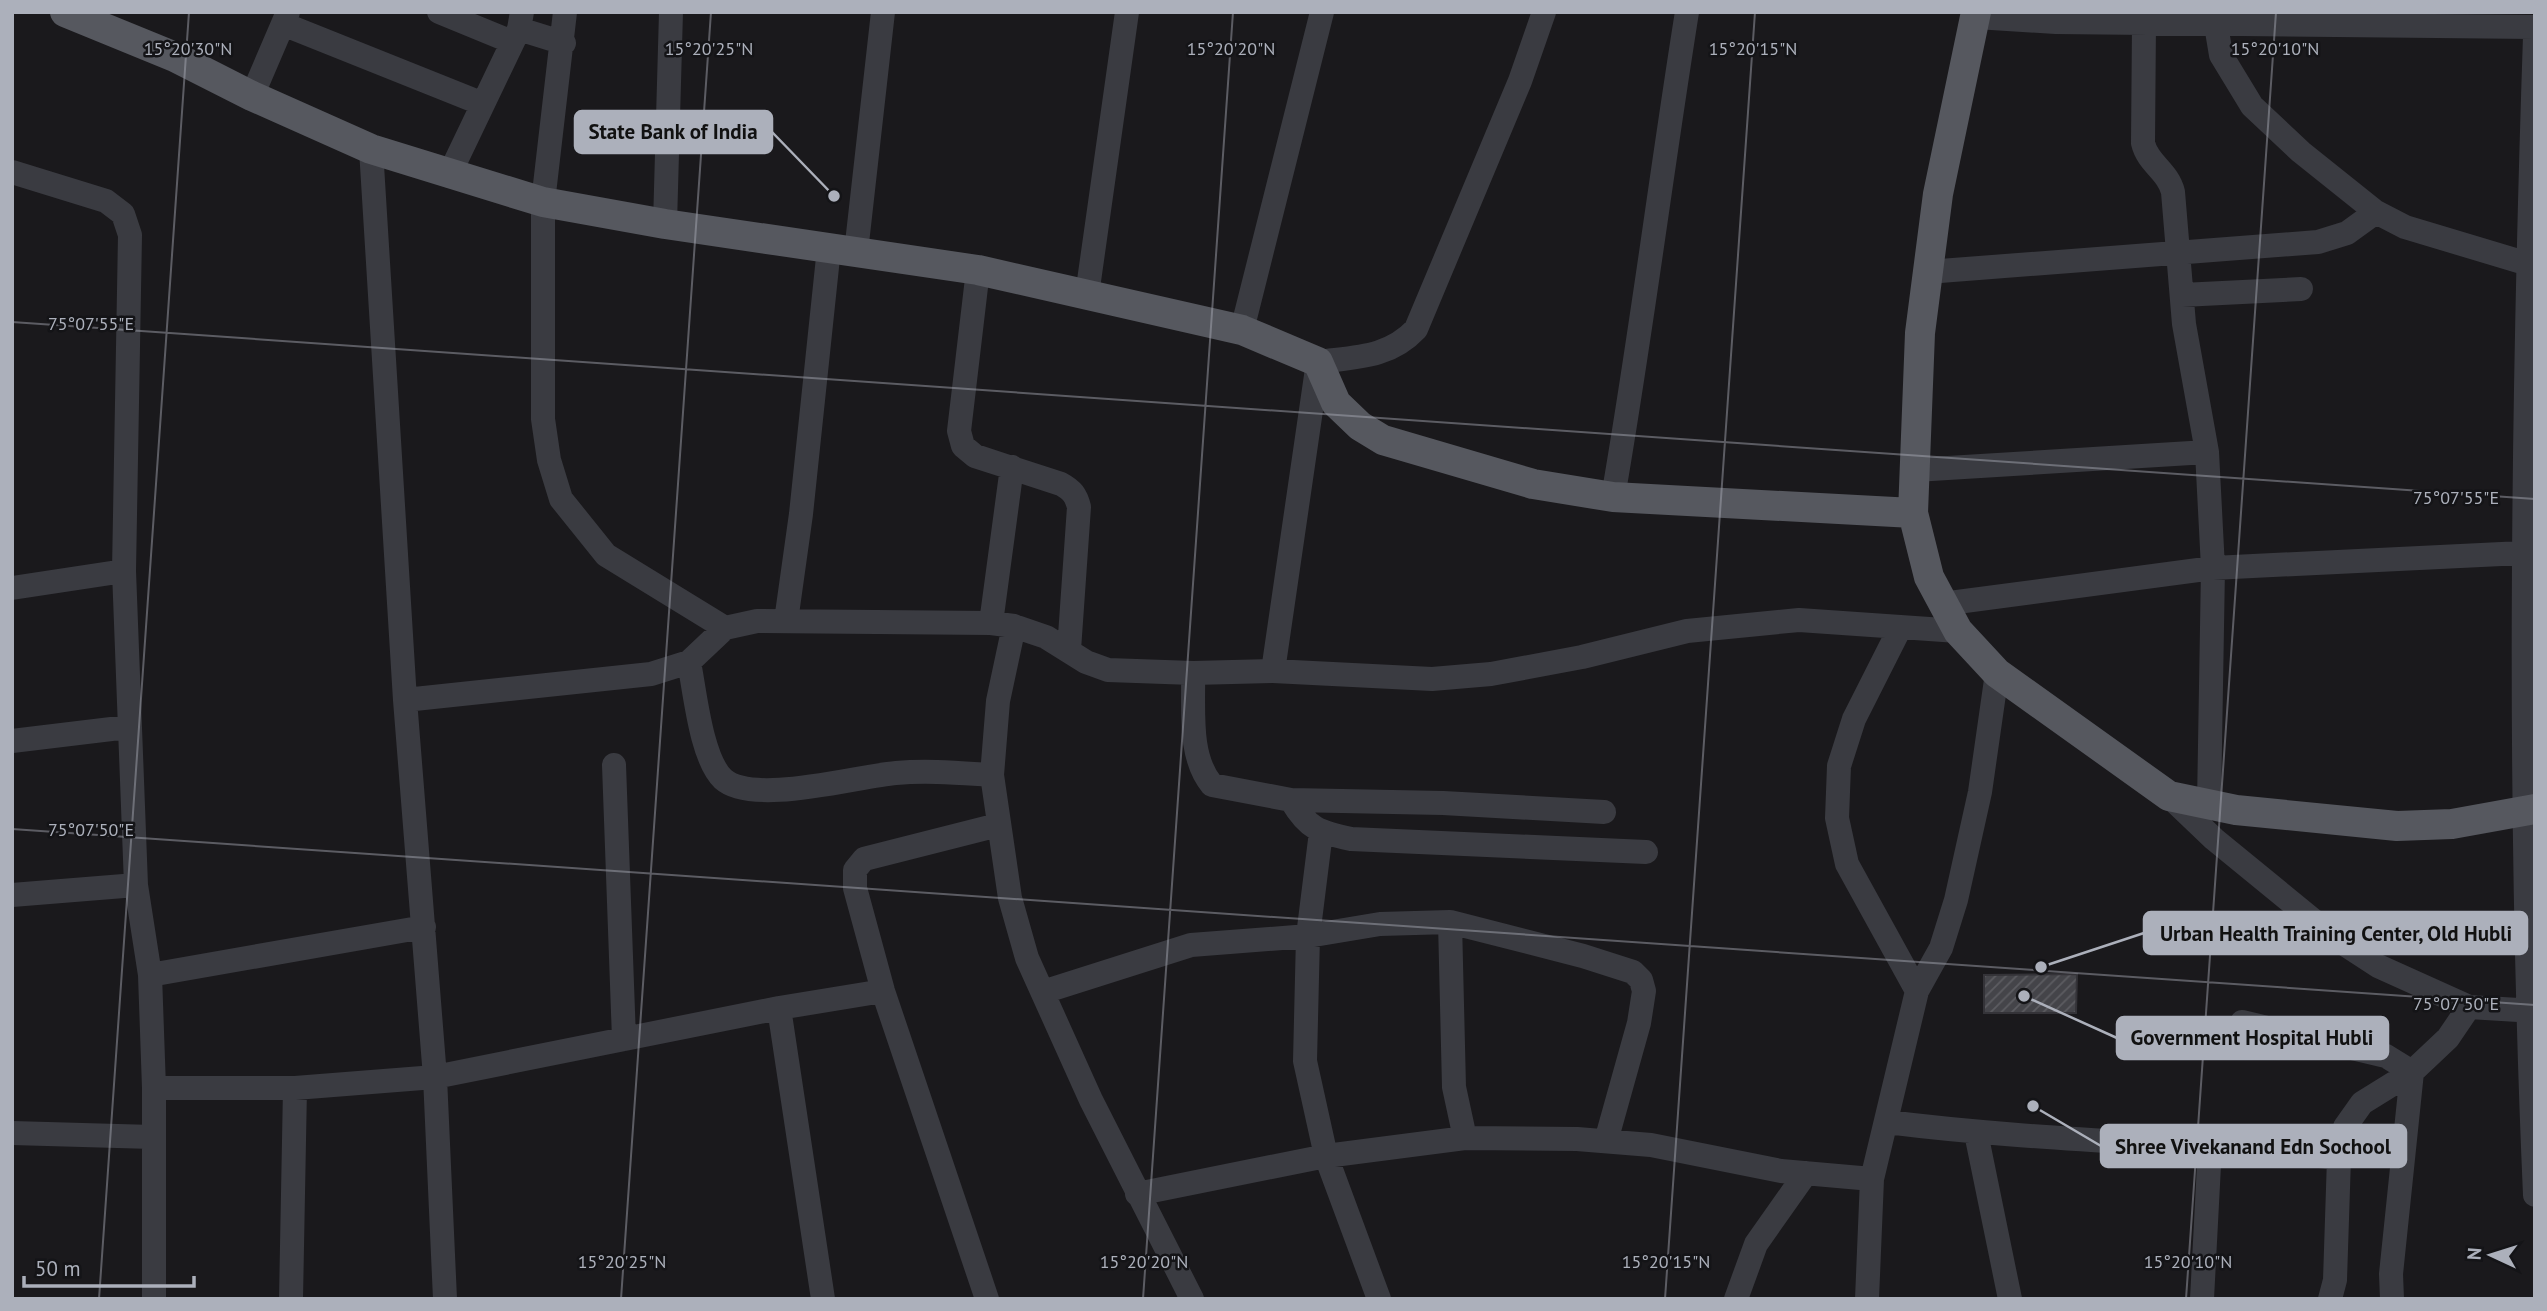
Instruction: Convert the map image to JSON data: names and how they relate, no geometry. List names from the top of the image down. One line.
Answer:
{"places":["State Bank of India","Urban Health Training Center, Old Hubli","Government Hospital Hubli","Shree Vivekanand Edn Sochool"],"scale_bar":"50 m","north":"left","coordinates":["15°20'30\"N","15°20'25\"N","15°20'20\"N","15°20'15\"N","15°20'10\"N","75°07'55\"E","75°07'50\"E"]}
